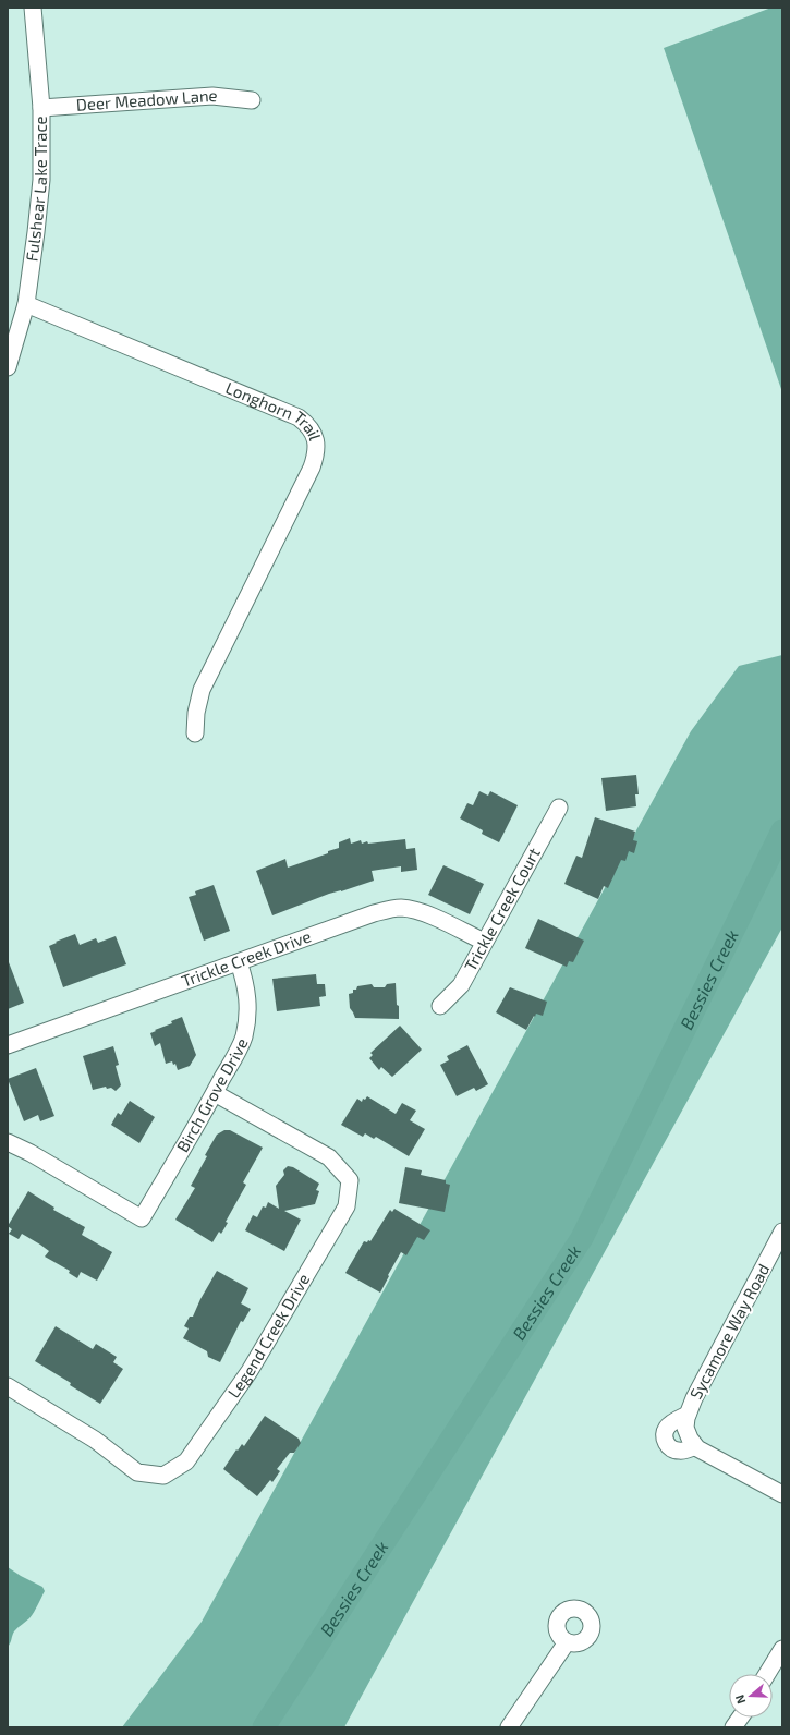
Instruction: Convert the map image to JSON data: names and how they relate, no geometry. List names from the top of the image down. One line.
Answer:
{"streets":{"street":["Deer Meadow Lane","Fulshear Lake Trace","Longhorn Trail","Trickle Creek Court","Trickle Creek Drive","Birch Grove Drive","Sycamore Way Road","Legend Creek Drive"]},"crossings":[["Deer Meadow Lane","Fulshear Lake Trace"],["Fulshear Lake Trace","Longhorn Trail"],["Trickle Creek Court","Trickle Creek Drive"],["Trickle Creek Drive","Birch Grove Drive"],["Birch Grove Drive","Legend Creek Drive"]],"water":["Bessies Creek"],"north":"left"}
